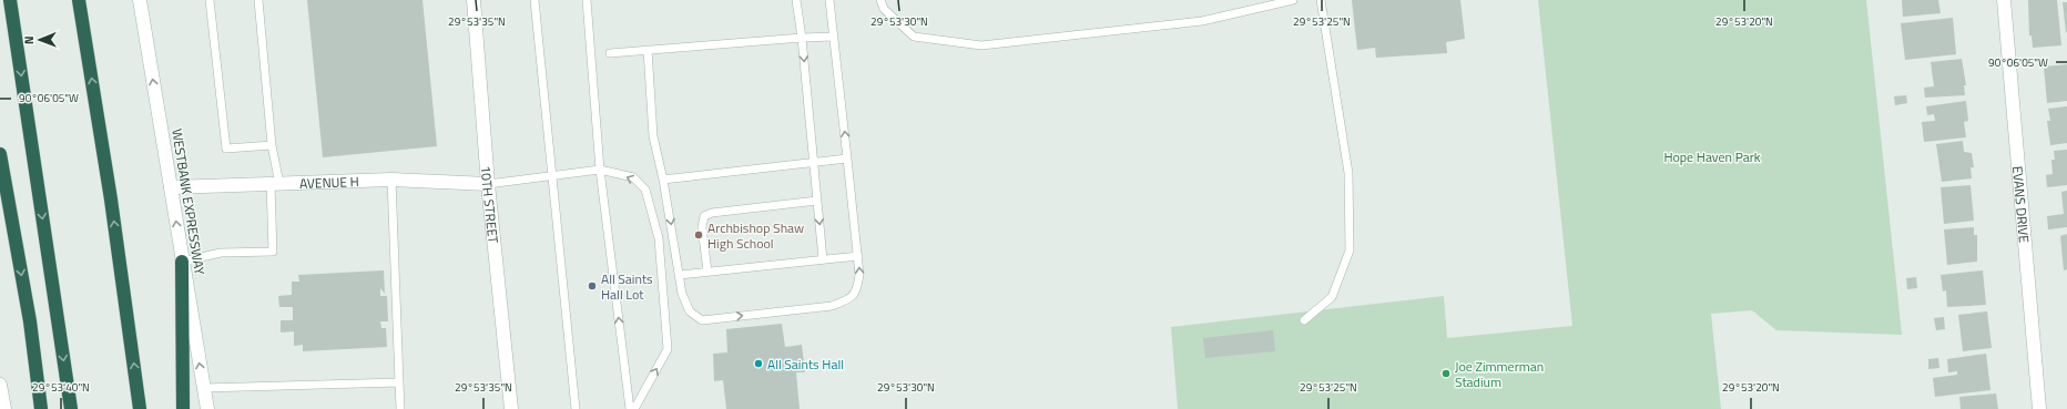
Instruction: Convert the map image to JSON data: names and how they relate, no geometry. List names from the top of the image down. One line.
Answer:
{"streets":{"street":["AVENUE H","WESTBANK EXPRESSWAY","EVANS DRIVE","10TH STREET"]},"crossings":[["AVENUE H","WESTBANK EXPRESSWAY"],["AVENUE H","10TH STREET"]],"one_way":["WESTBANK EXPRESSWAY"],"parks":["Hope Haven Park"],"places":["Archbishop Shaw High School","All Saints Hall Lot","All Saints Hall","Joe Zimmerman Stadium"],"north":"left","coordinates":["29°53'35\"N","29°53'30\"N","29°53'25\"N","29°53'20\"N","90°06'05\"W","29°53'40\"N"]}
